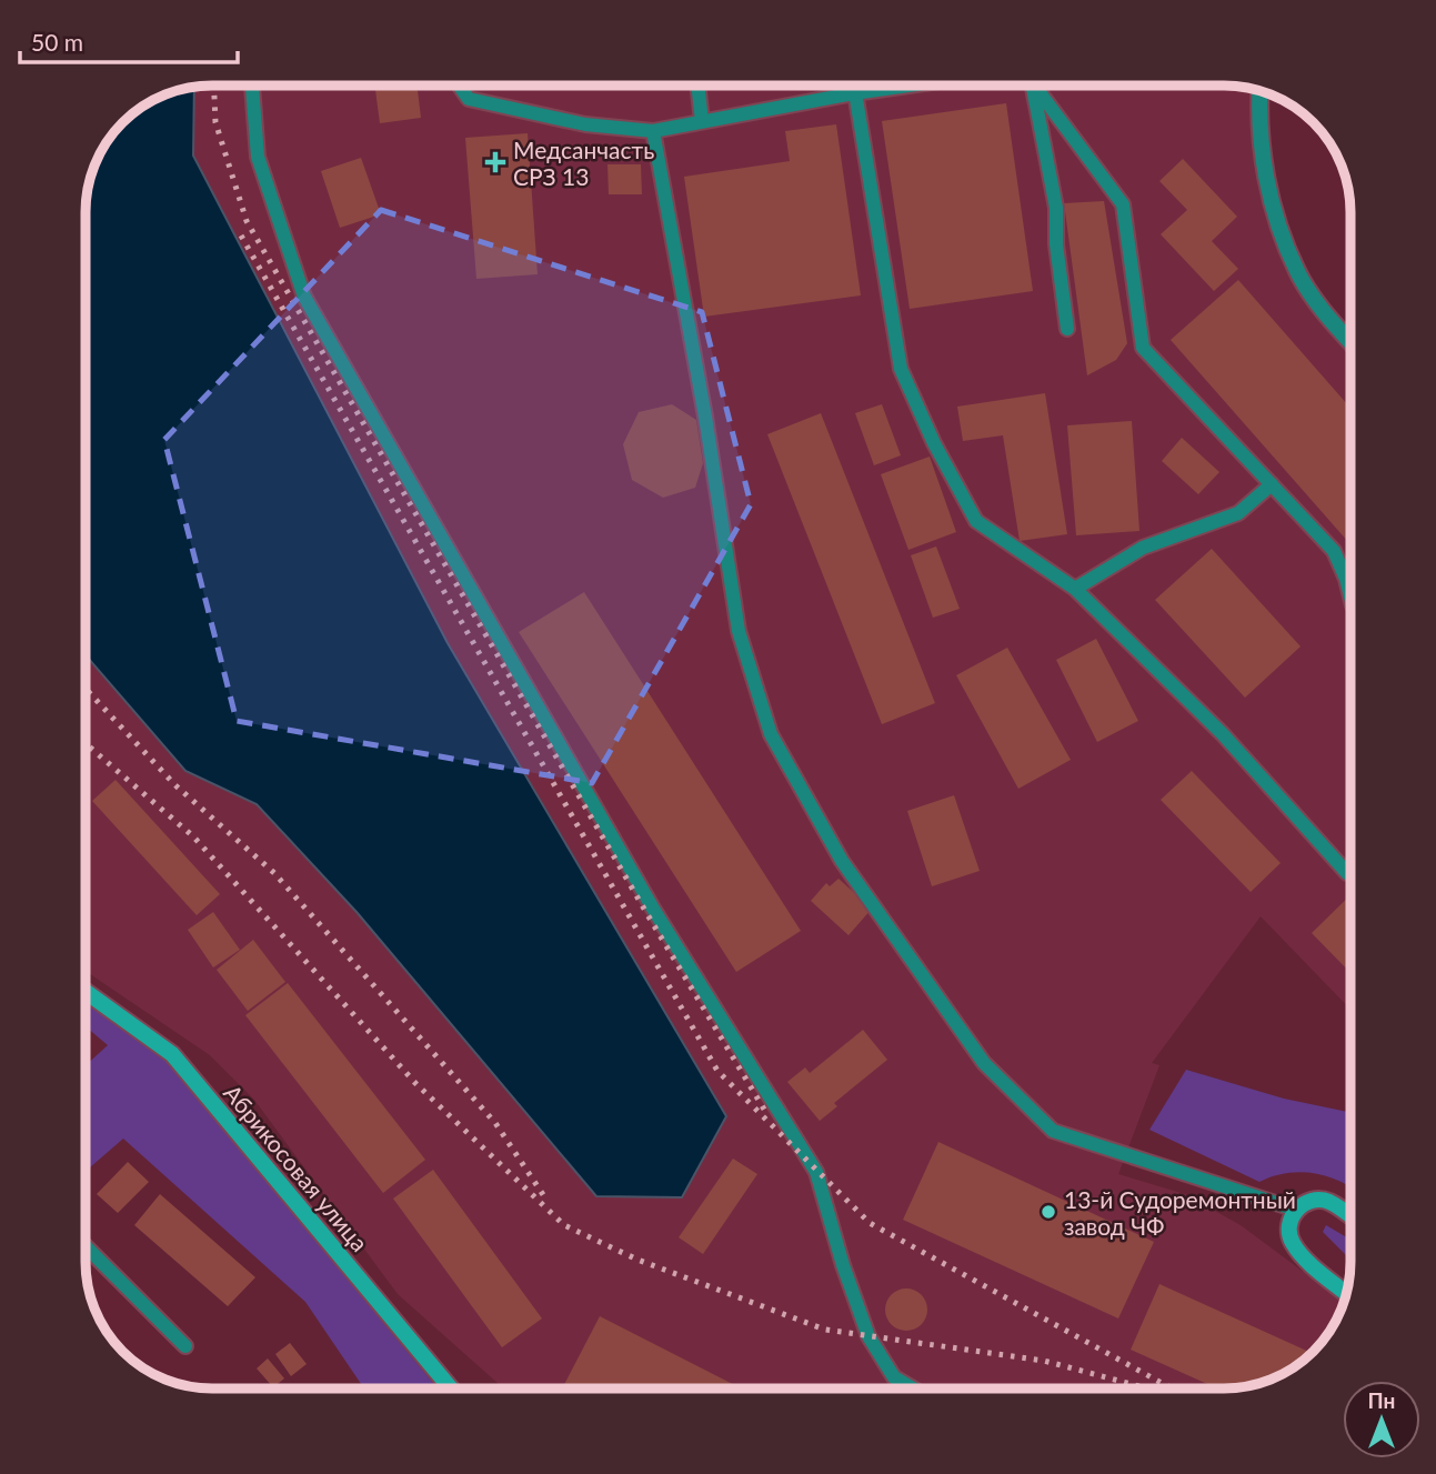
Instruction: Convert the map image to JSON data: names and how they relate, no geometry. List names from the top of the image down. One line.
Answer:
{"streets":{"main road":["Абрикосовая улица"]},"places":{"health":["Медсанчасть СРЗ 13"],"other":["13-й Судоремонтный завод ЧФ"]},"scale_bar":"50 m","north":"top"}
